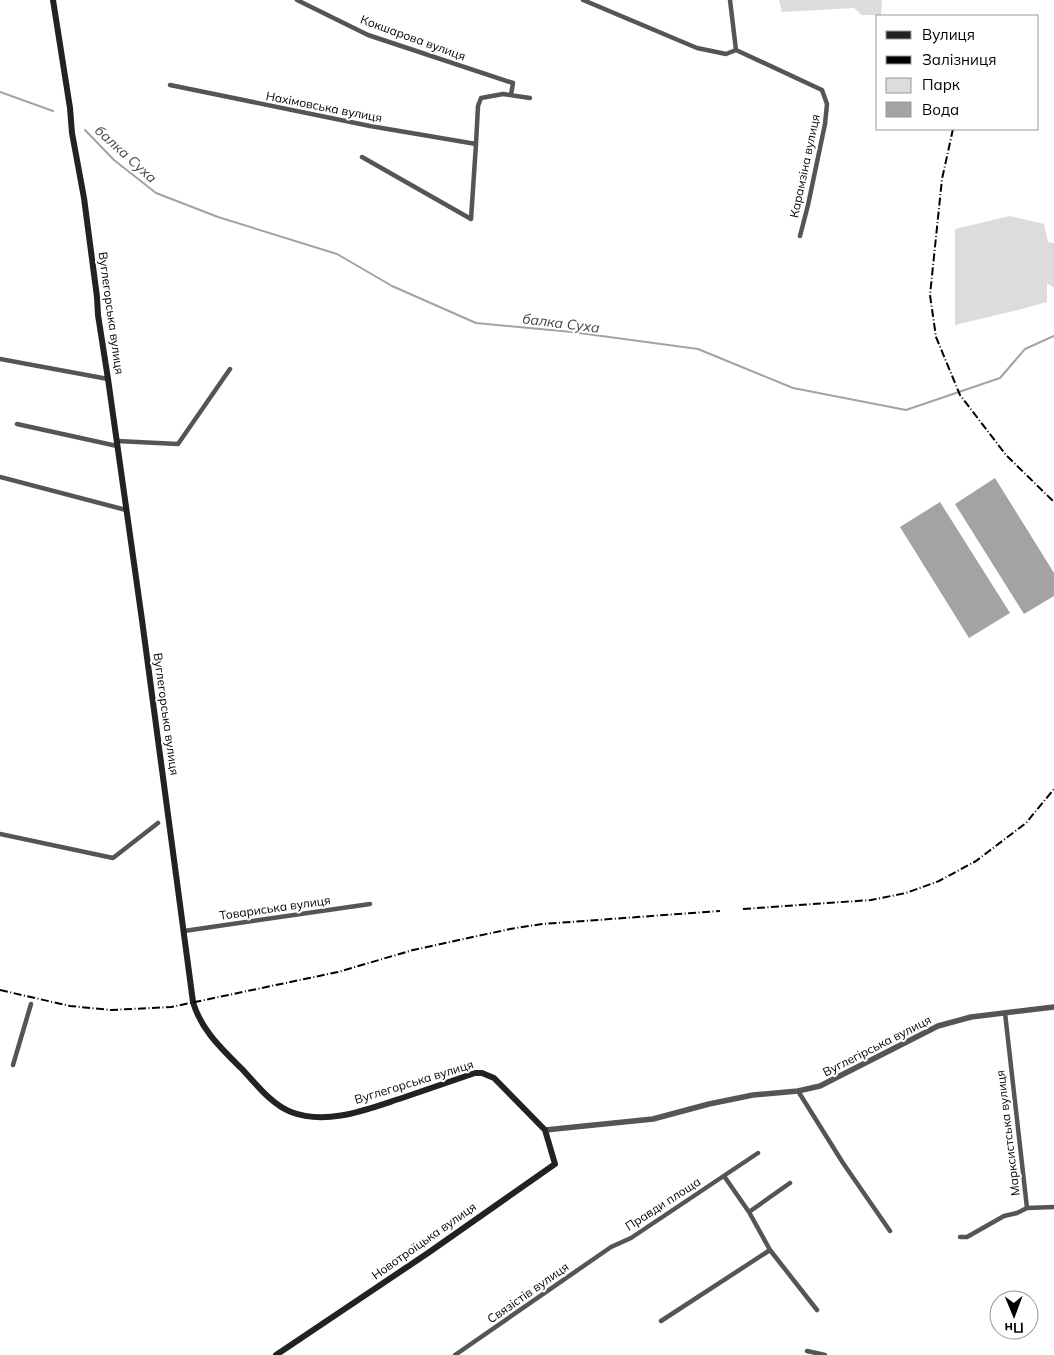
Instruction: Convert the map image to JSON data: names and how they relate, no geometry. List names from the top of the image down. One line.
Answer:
{"streets":{"main road":["Вуглегорська вулиця","Новотроїцька вулиця"],"street":["Кокшарова вулиця","Нахімовська вулиця","Карамзіна вулиця","Товариська вулиця","Вуглегірська вулиця","Марксистська вулиця","Правди площа","Связістів вулиця"]},"crossings":[["Вуглегорська вулиця","Товариська вулиця"],["Вуглегорська вулиця","Вуглегірська вулиця"],["Вуглегорська вулиця","Новотроїцька вулиця"],["Вуглегірська вулиця","Марксистська вулиця"],["Вуглегірська вулиця","Новотроїцька вулиця"],["Правди площа","Связістів вулиця"]],"water":["балка Суха"],"legend":["Вулиця","Залізниця","Парк","Вода"],"north":"bottom"}
